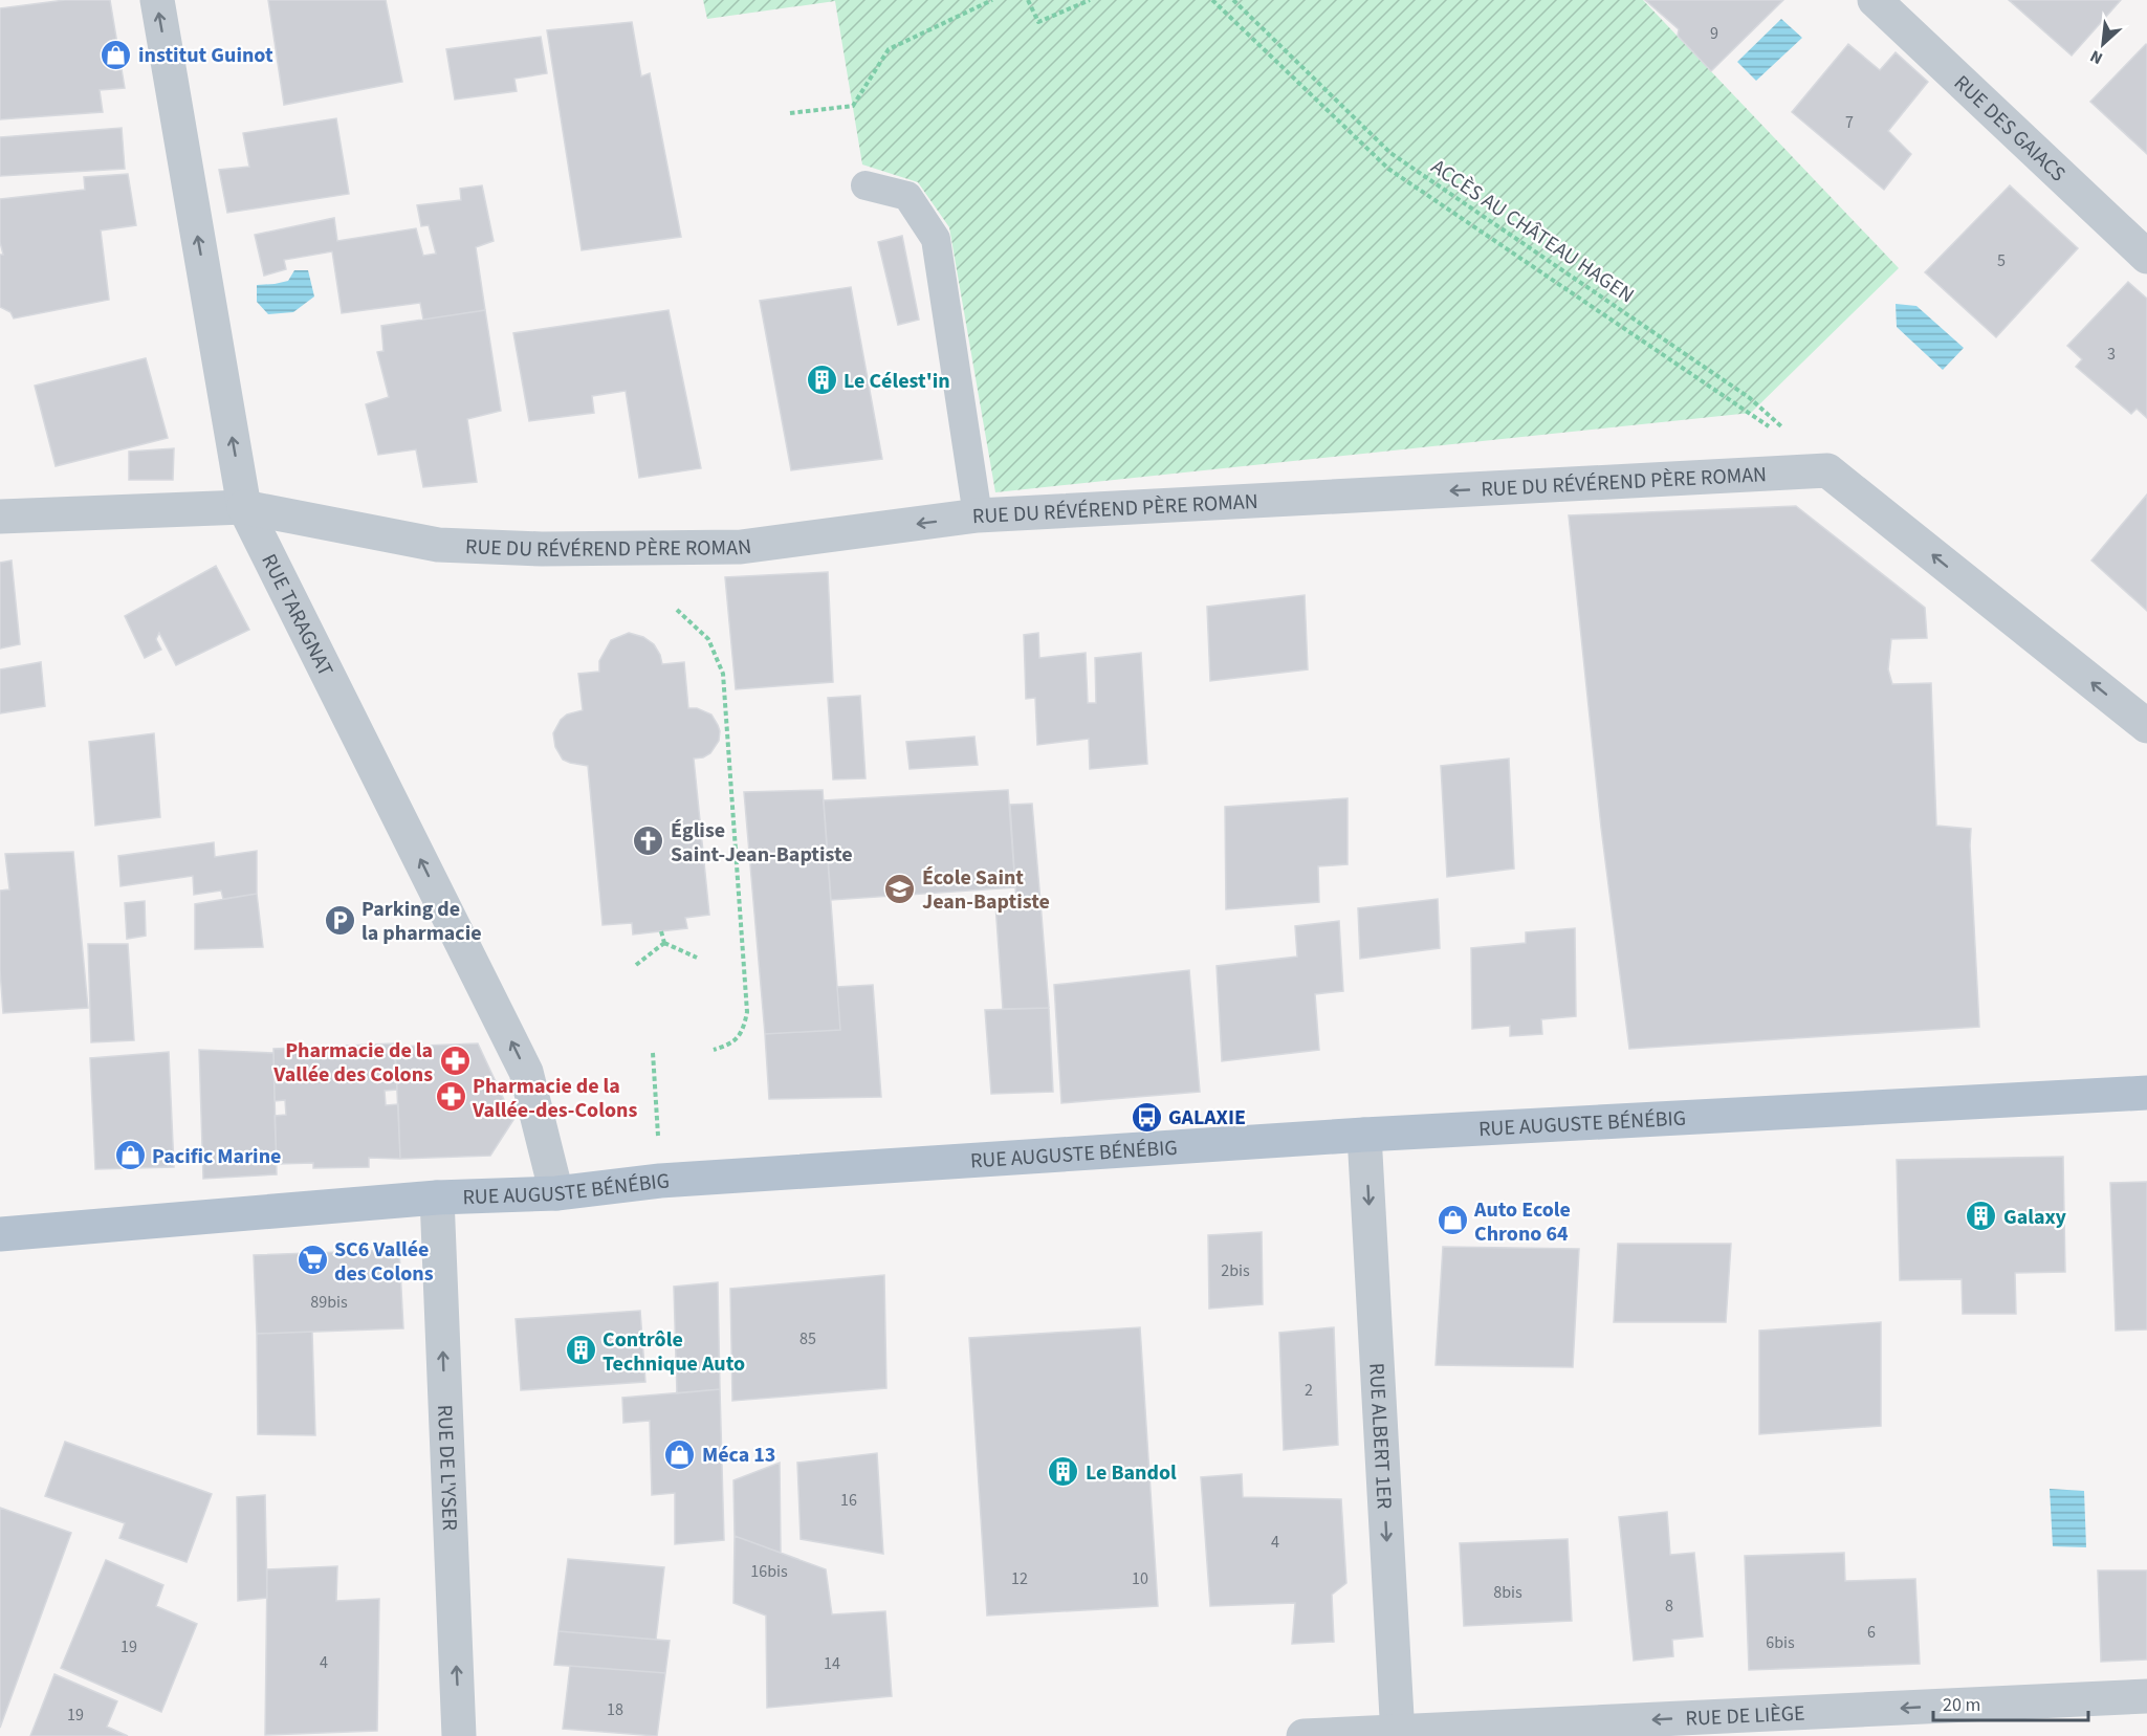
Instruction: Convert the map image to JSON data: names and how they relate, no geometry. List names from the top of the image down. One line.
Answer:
{"streets":{"main road":["RUE AUGUSTE BÉNÉBIG"],"street":["RUE DES GAIACS","RUE DU RÉVÉREND PÈRE ROMAN","RUE TARAGNAT","RUE ALBERT 1ER","RUE DE L'YSER","RUE DE LIÈGE"],"path":["ACCÈS AU CHÂTEAU HAGEN"]},"crossings":[["ACCÈS AU CHÂTEAU HAGEN","RUE DU RÉVÉREND PÈRE ROMAN"],["RUE DU RÉVÉREND PÈRE ROMAN","RUE TARAGNAT"],["RUE TARAGNAT","RUE AUGUSTE BÉNÉBIG"],["RUE AUGUSTE BÉNÉBIG","RUE ALBERT 1ER"],["RUE AUGUSTE BÉNÉBIG","RUE DE L'YSER"],["RUE ALBERT 1ER","RUE DE LIÈGE"]],"one_way":["RUE DU RÉVÉREND PÈRE ROMAN","RUE TARAGNAT","RUE ALBERT 1ER","RUE DE L'YSER","RUE DE LIÈGE"],"places":{"shop":["institut Guinot","Pacific Marine","Auto Ecole Chrono 64","Méca 13"],"building":["Le Célest'in","Galaxy","Contrôle Technique Auto","Le Bandol"],"church":["Église Saint-Jean-Baptiste"],"school or university":["École Saint Jean-Baptiste"],"parking":["Parking de la pharmacie"],"pharmacy":["Pharmacie de la Vallée des Colons","Pharmacie de la Vallée-des-Colons"],"bus stop":["GALAXIE"],"supermarket":["SC6 Vallée des Colons"]},"house_numbers":["9","7","5","3","2bis","89bis","85","2","16","4","16bis","12","10","8bis","8","6","6bis","19","4","14","18","19"],"scale_bar":"20 m","north":"bottom left"}
